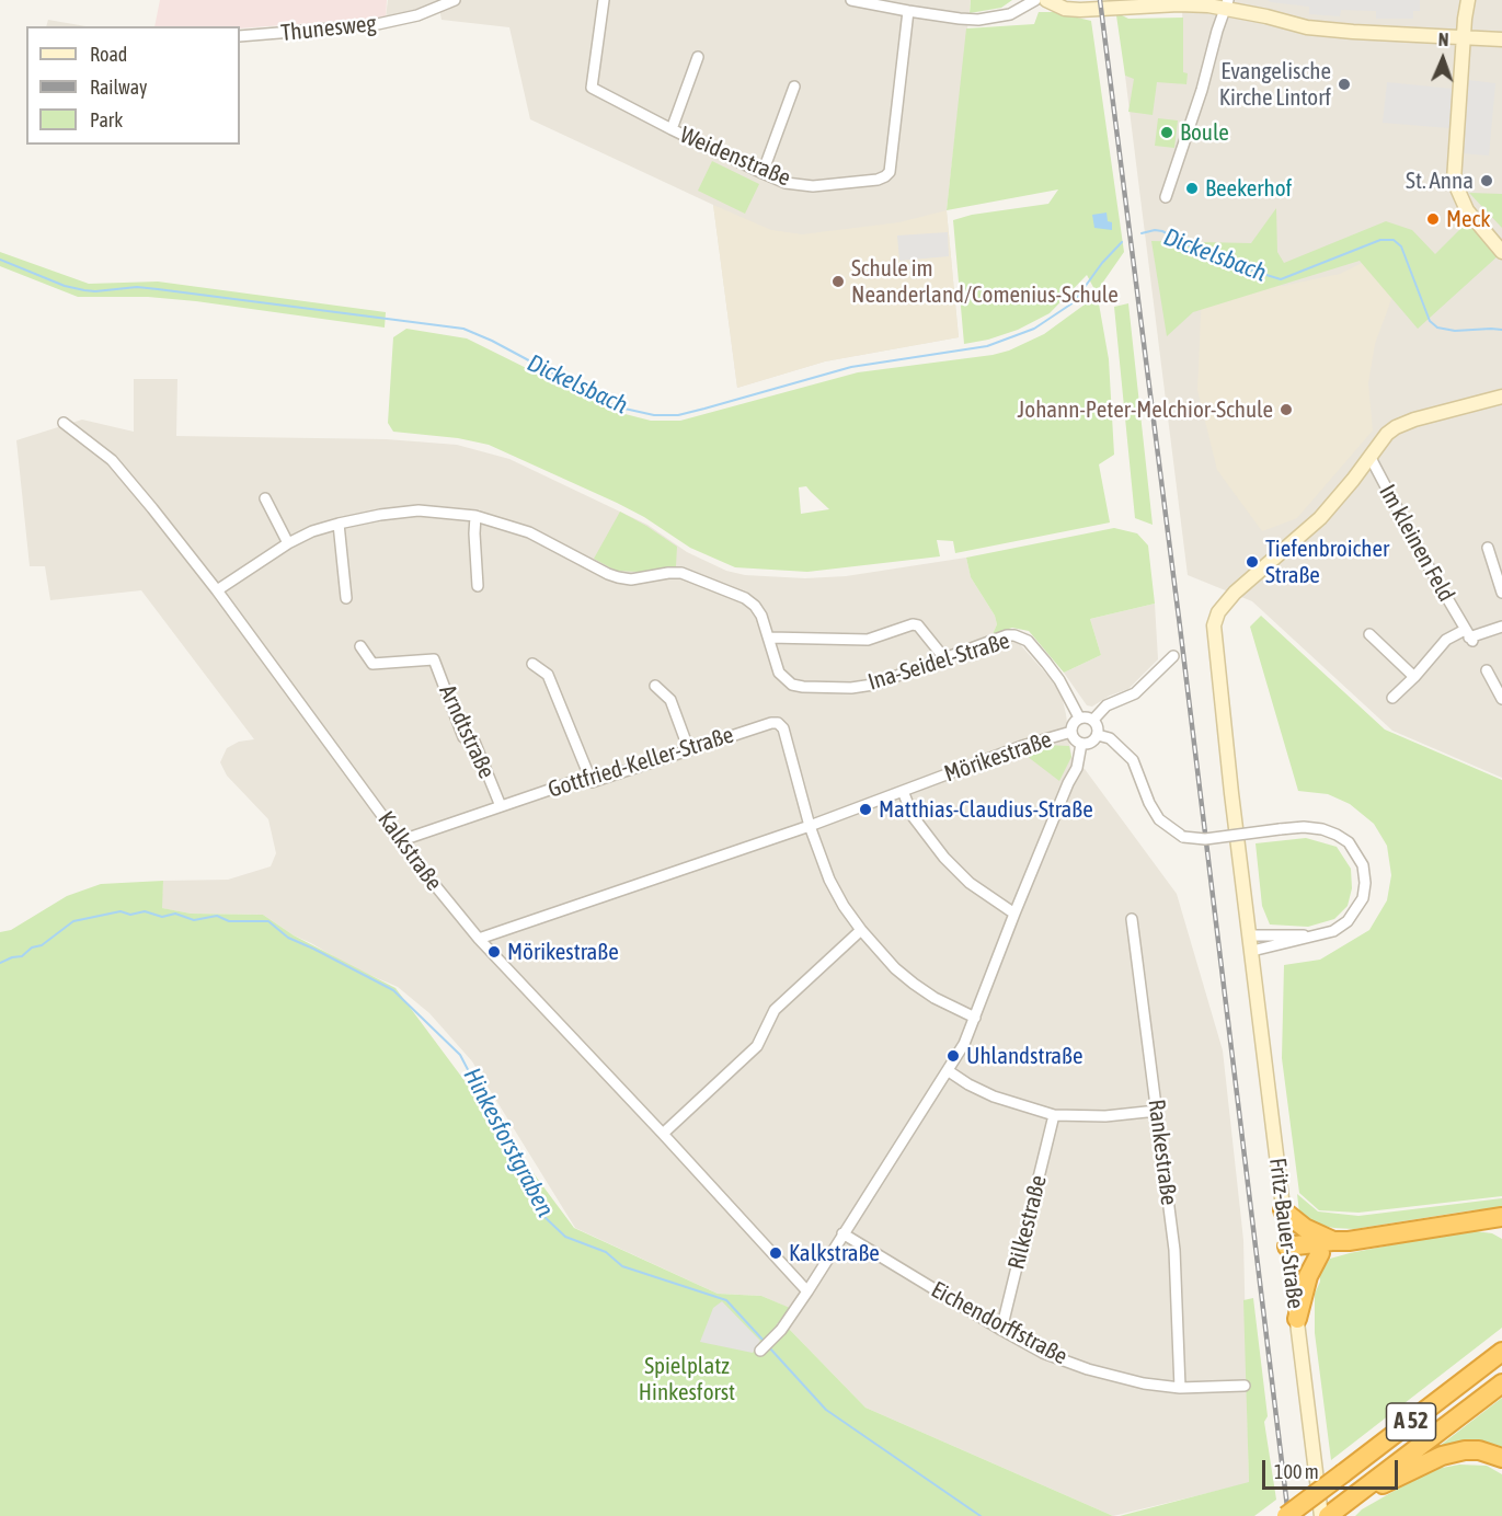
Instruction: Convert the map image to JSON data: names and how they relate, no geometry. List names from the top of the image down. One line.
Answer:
{"streets":{"highway":["A 52"],"main road":["Fritz-Bauer-Straße"],"street":["Thunesweg","Weidenstraße","Im kleinen Feld","Ina-Seidel-Straße","Arndtstraße","Mörikestraße","Gottfried-Keller-Straße","Kalkstraße","Rankestraße","Rilkestraße","Eichendorffstraße"]},"crossings":[["Ina-Seidel-Straße","Mörikestraße"],["Ina-Seidel-Straße","Kalkstraße"],["Arndtstraße","Gottfried-Keller-Straße"],["Mörikestraße","Gottfried-Keller-Straße"],["Mörikestraße","Kalkstraße"],["Gottfried-Keller-Straße","Kalkstraße"],["Rankestraße","Eichendorffstraße"],["Rilkestraße","Eichendorffstraße"]],"water":["Dickelsbach","Hinkesforstgraben"],"parks":["Spielplatz Hinkesforst"],"places":["Evangelische Kirche Lintorf","Boule","St. Anna","Beekerhof","Meck","Schule im Neanderland/Comenius-Schule","Johann-Peter-Melchior-Schule","Tiefenbroicher Straße","Matthias-Claudius-Straße","Mörikestraße","Uhlandstraße","Kalkstraße"],"legend":["Road","Railway","Park"],"scale_bar":"100 m","north":"top"}
